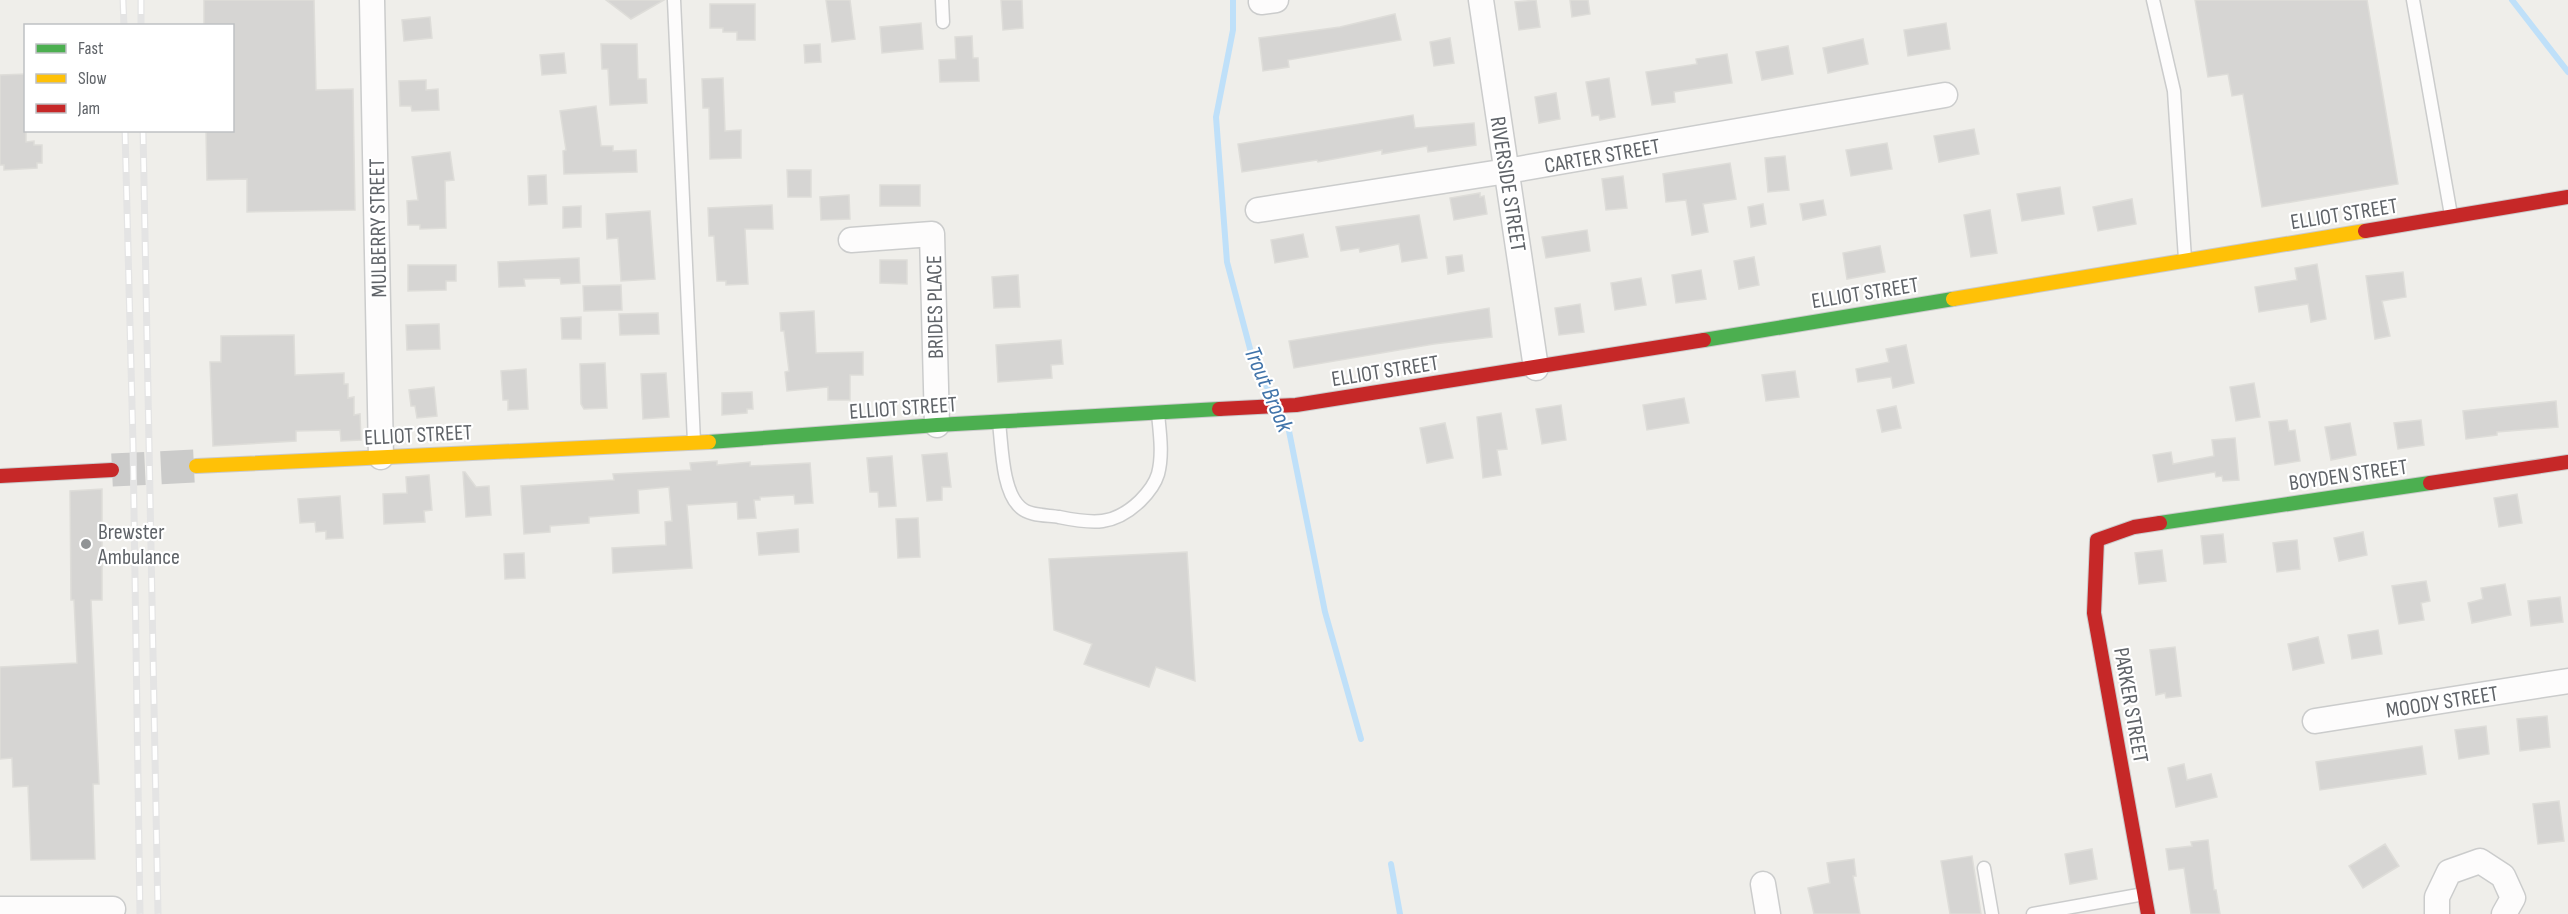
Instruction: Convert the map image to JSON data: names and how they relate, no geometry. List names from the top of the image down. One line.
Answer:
{"streets":{"street":["CARTER STREET","RIVERSIDE STREET","ELLIOT STREET","MULBERRY STREET","BRIDES PLACE","BOYDEN STREET","MOODY STREET","PARKER STREET"]},"crossings":[["CARTER STREET","RIVERSIDE STREET"],["RIVERSIDE STREET","ELLIOT STREET"],["ELLIOT STREET","MULBERRY STREET"],["ELLIOT STREET","BRIDES PLACE"],["BOYDEN STREET","PARKER STREET"]],"water":["Trout Brook"],"places":["Brewster Ambulance"],"legend":["Fast","Slow","Jam"]}
